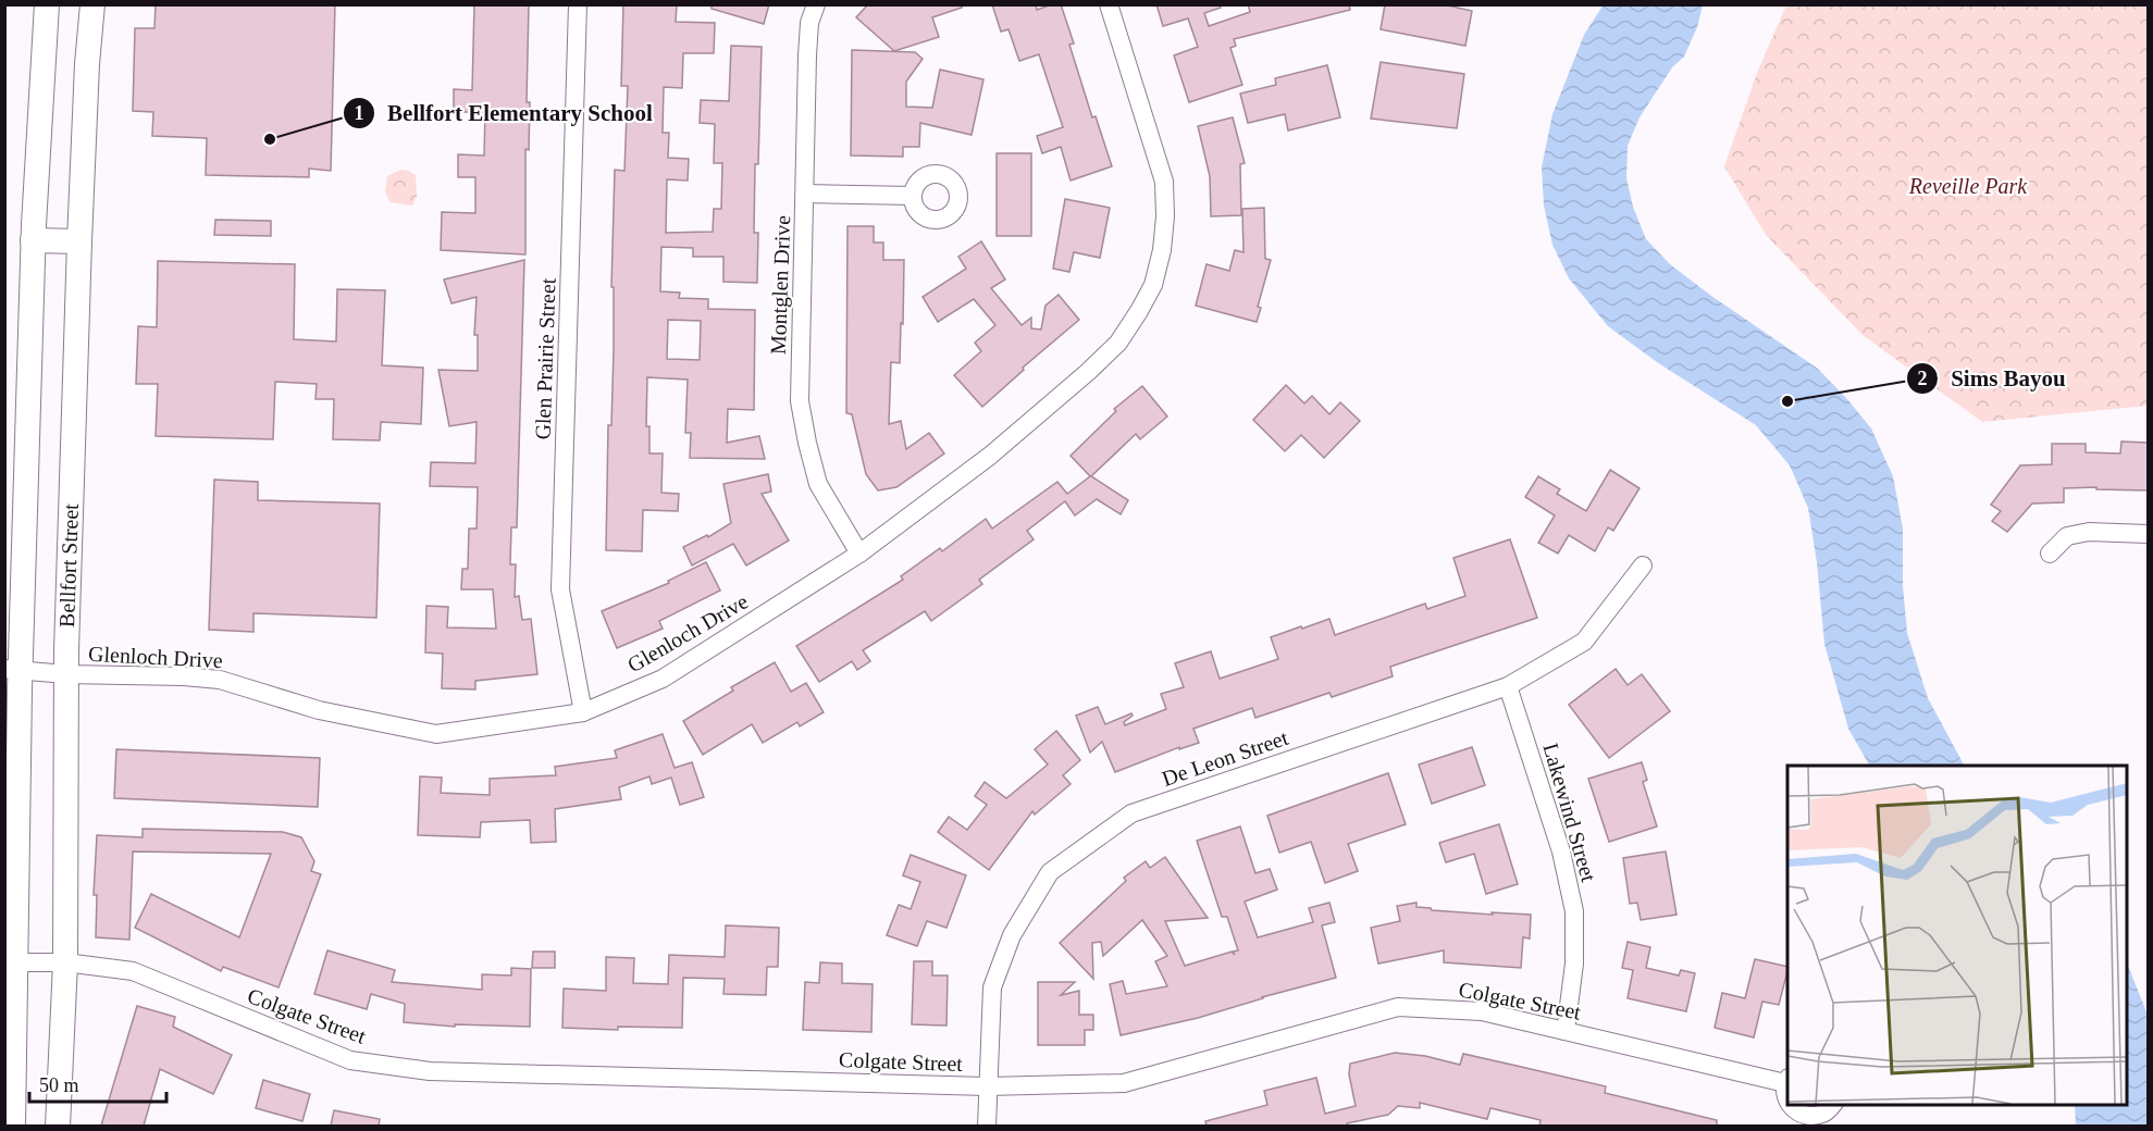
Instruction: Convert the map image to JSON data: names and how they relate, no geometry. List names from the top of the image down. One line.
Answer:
{"streets":{"main road":["Bellfort Street"],"street":["Montglen Drive","Glen Prairie Street","Glenloch Drive","De Leon Street","Lakewind Street","Colgate Street"]},"crossings":[["Montglen Drive","Glenloch Drive"],["Glen Prairie Street","Glenloch Drive"],["Bellfort Street","Glenloch Drive"],["Bellfort Street","Colgate Street"],["De Leon Street","Lakewind Street"],["De Leon Street","Colgate Street"],["Lakewind Street","Colgate Street"]],"parks":["Reveille Park"],"places":["Bellfort Elementary School","Sims Bayou"],"scale_bar":"50 m"}
